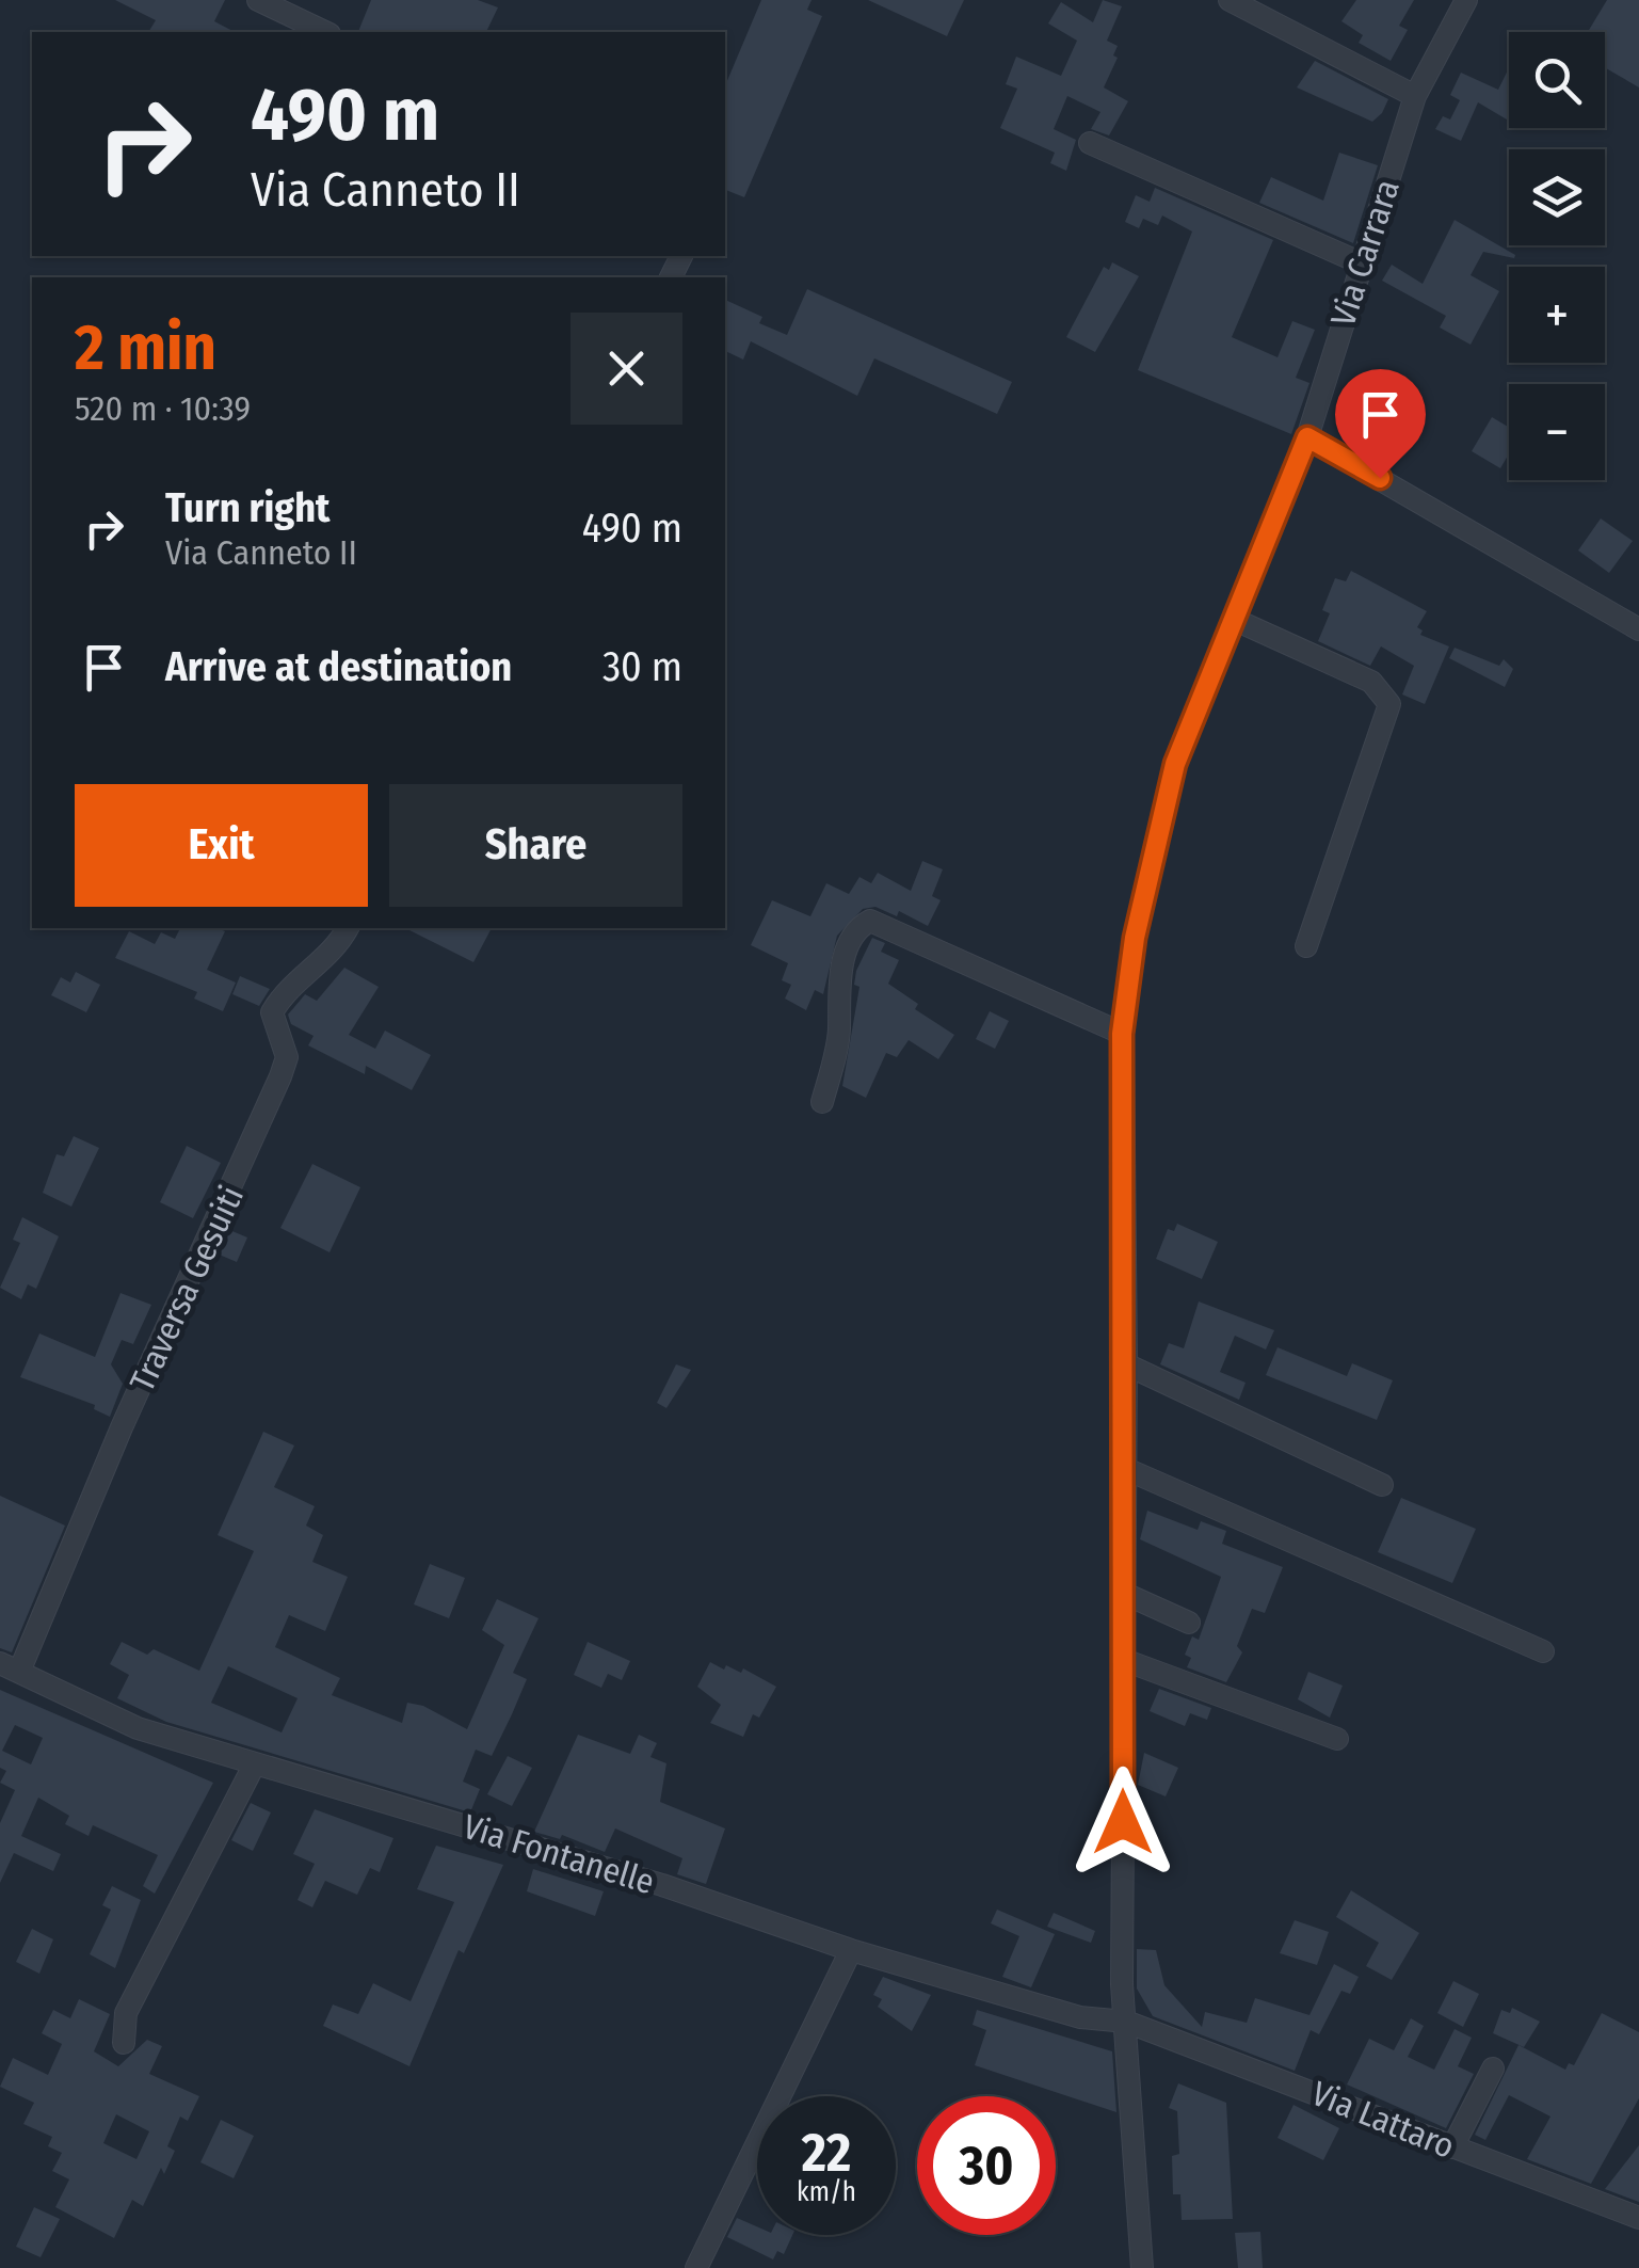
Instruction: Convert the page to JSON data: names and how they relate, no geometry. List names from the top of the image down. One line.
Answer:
{"streets":{"street":["Via Carrara","Traversa Gesuiti","Via Fontanelle","Via Lattaro"]},"crossings":[["Via Carrara","Via Fontanelle"],["Via Carrara","Via Lattaro"],["Traversa Gesuiti","Via Fontanelle"],["Via Fontanelle","Via Lattaro"]],"page":{"map_buttons":["+","−"],"turn":["490 m","Via Canneto II"],"heading":["2 min","520 m · 10:39"],"list":[{"name":"Turn right","note":"Via Canneto II","value":"490 m"},{"name":"Arrive at destination","value":"30 m"}],"buttons":["Exit","Share"],"speed":"22 km/h","limit":"30"}}
